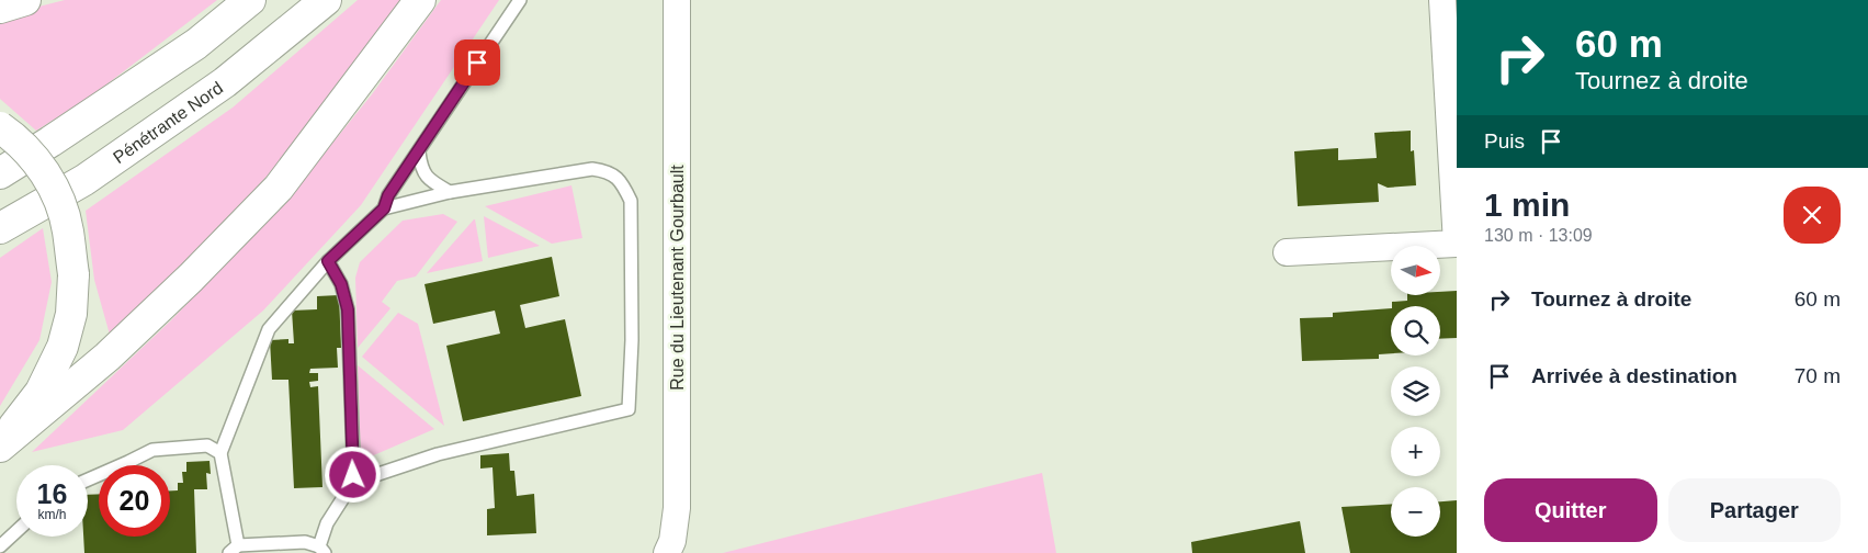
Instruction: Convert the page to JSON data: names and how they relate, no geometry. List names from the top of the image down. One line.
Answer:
{"streets":{"main road":["Pénétrante Nord"],"street":["Rue du Lieutenant Gourbault"]},"north":"right","page":{"turn":["60 m","Tournez à droite"],"then":"Puis","heading":["1 min","130 m · 13:09"],"map_buttons":["+","−"],"list":[{"name":"Tournez à droite","value":"60 m"},{"name":"Arrivée à destination","value":"70 m"}],"speed":"16 km/h","limit":"20","buttons":["Quitter","Partager"]}}
